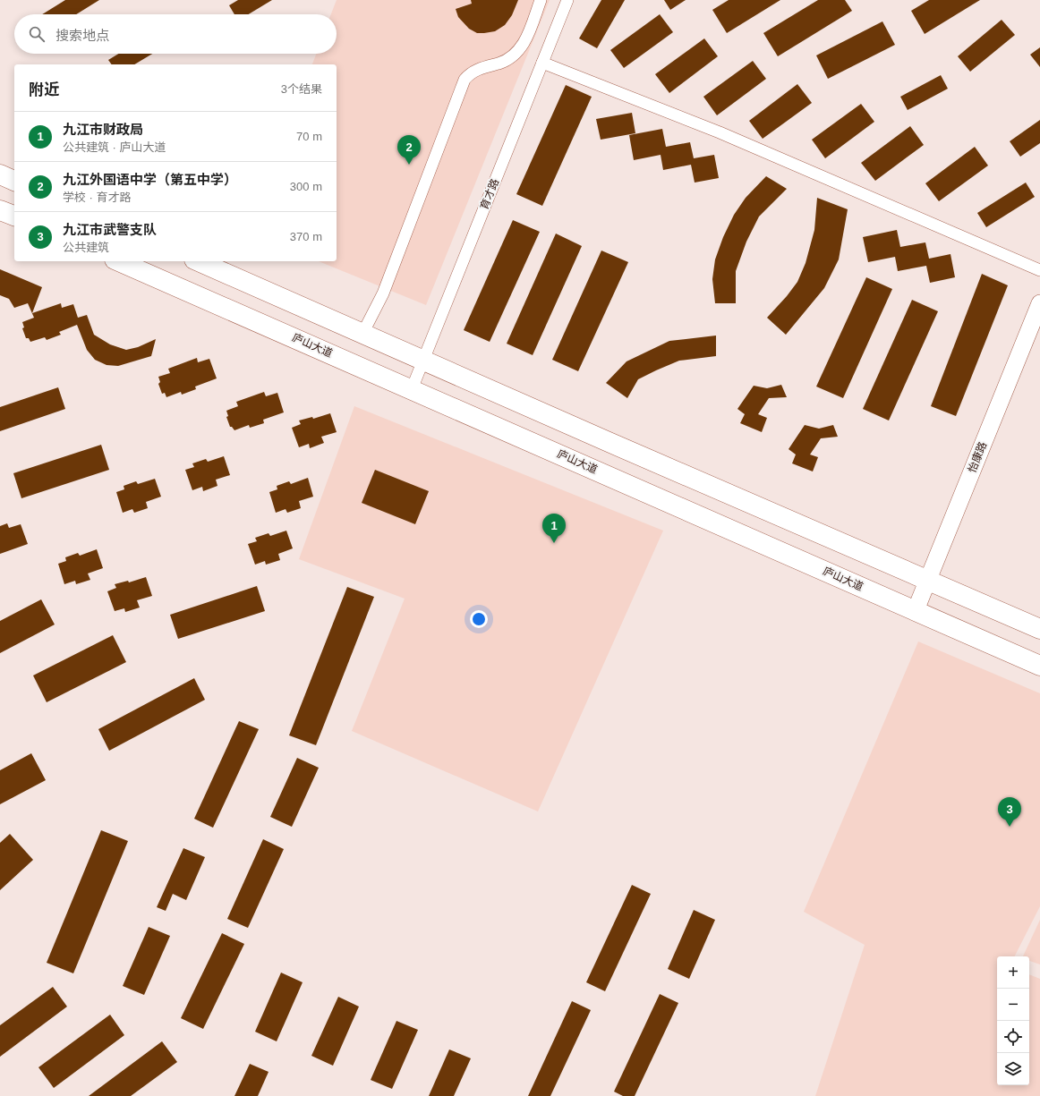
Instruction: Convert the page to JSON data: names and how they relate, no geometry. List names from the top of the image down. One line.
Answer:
{"streets":{"highway":["庐山大道"],"street":["育才路","怡康路"]},"crossings":[["育才路","庐山大道"],["庐山大道","怡康路"]],"page":{"search":"搜索地点","heading":["附近","3个结果"],"list":[{"mark":"1","name":"九江市财政局","note":"公共建筑 · 庐山大道","value":"70 m"},{"mark":"2","name":"九江外国语中学（第五中学）","note":"学校 · 育才路","value":"300 m"},{"mark":"3","name":"九江市武警支队","note":"公共建筑","value":"370 m"}],"pins":["2","1","3"],"map_buttons":["+","−"]}}
